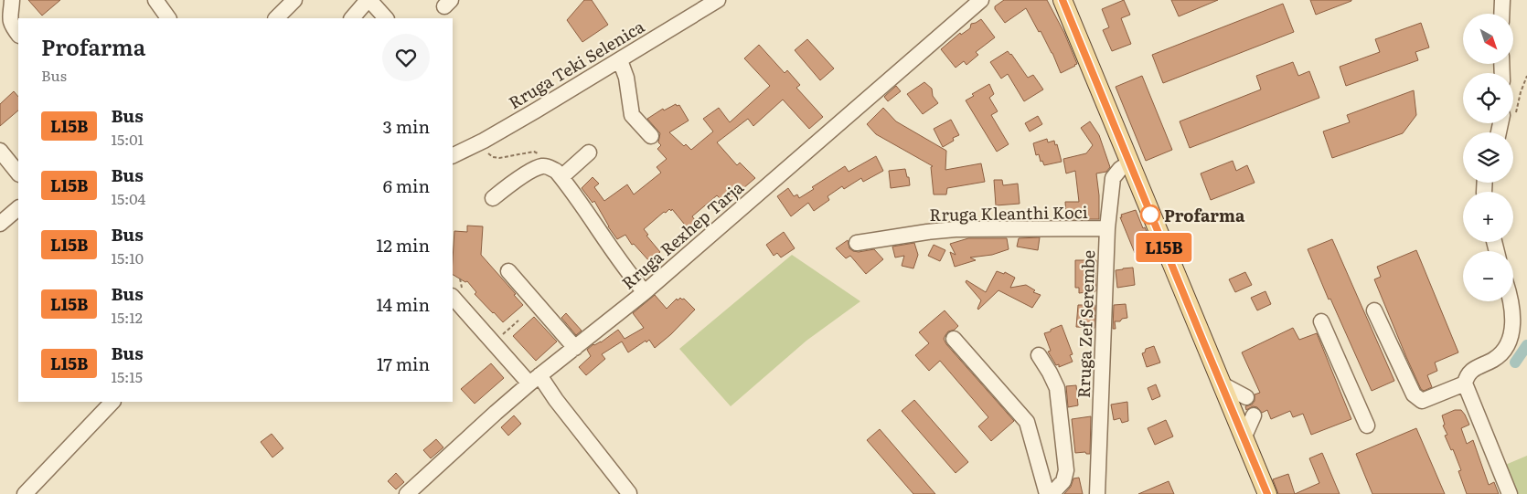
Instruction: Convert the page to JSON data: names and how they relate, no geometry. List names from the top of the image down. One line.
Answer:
{"streets":{"street":["Rruga Teki Selenica","Rruga Kleanthi Koci","Rruga Rexhep Tarja","Rruga Zef Serembe"]},"crossings":[["Rruga Kleanthi Koci","Rruga Zef Serembe"]],"places":["Profarma"],"lines":["bus line L15B"],"north":"bottom right","page":{"on_map":"L15B","map_buttons":["+","−"],"heading":["Profarma","Bus"],"list":[{"mark":"L15B","name":"Bus","note":"15:01","value":"3 min"},{"mark":"L15B","name":"Bus","note":"15:04","value":"6 min"},{"mark":"L15B","name":"Bus","note":"15:10","value":"12 min"},{"mark":"L15B","name":"Bus","note":"15:12","value":"14 min"},{"mark":"L15B","name":"Bus","note":"15:15","value":"17 min"}]}}
